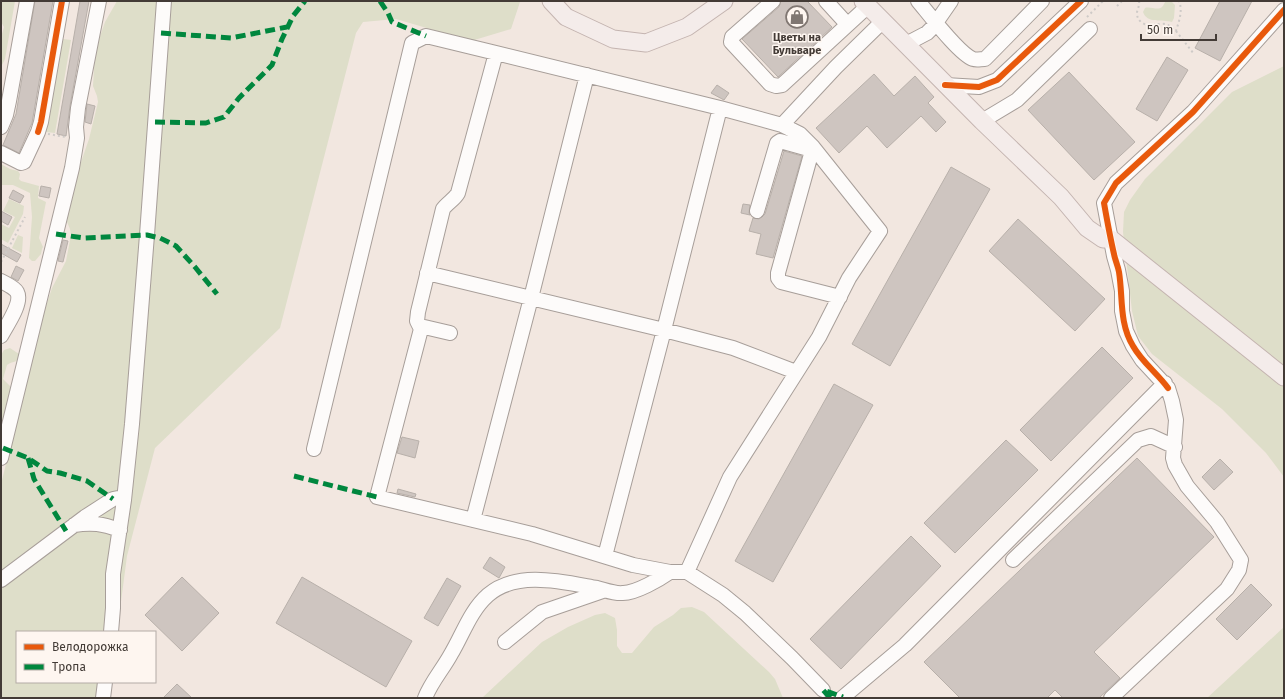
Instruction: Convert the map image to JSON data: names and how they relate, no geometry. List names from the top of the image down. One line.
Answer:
{"places":{"shop":["Цветы на Бульваре"]},"legend":["Велодорожка","Тропа"],"scale_bar":"50 m"}
